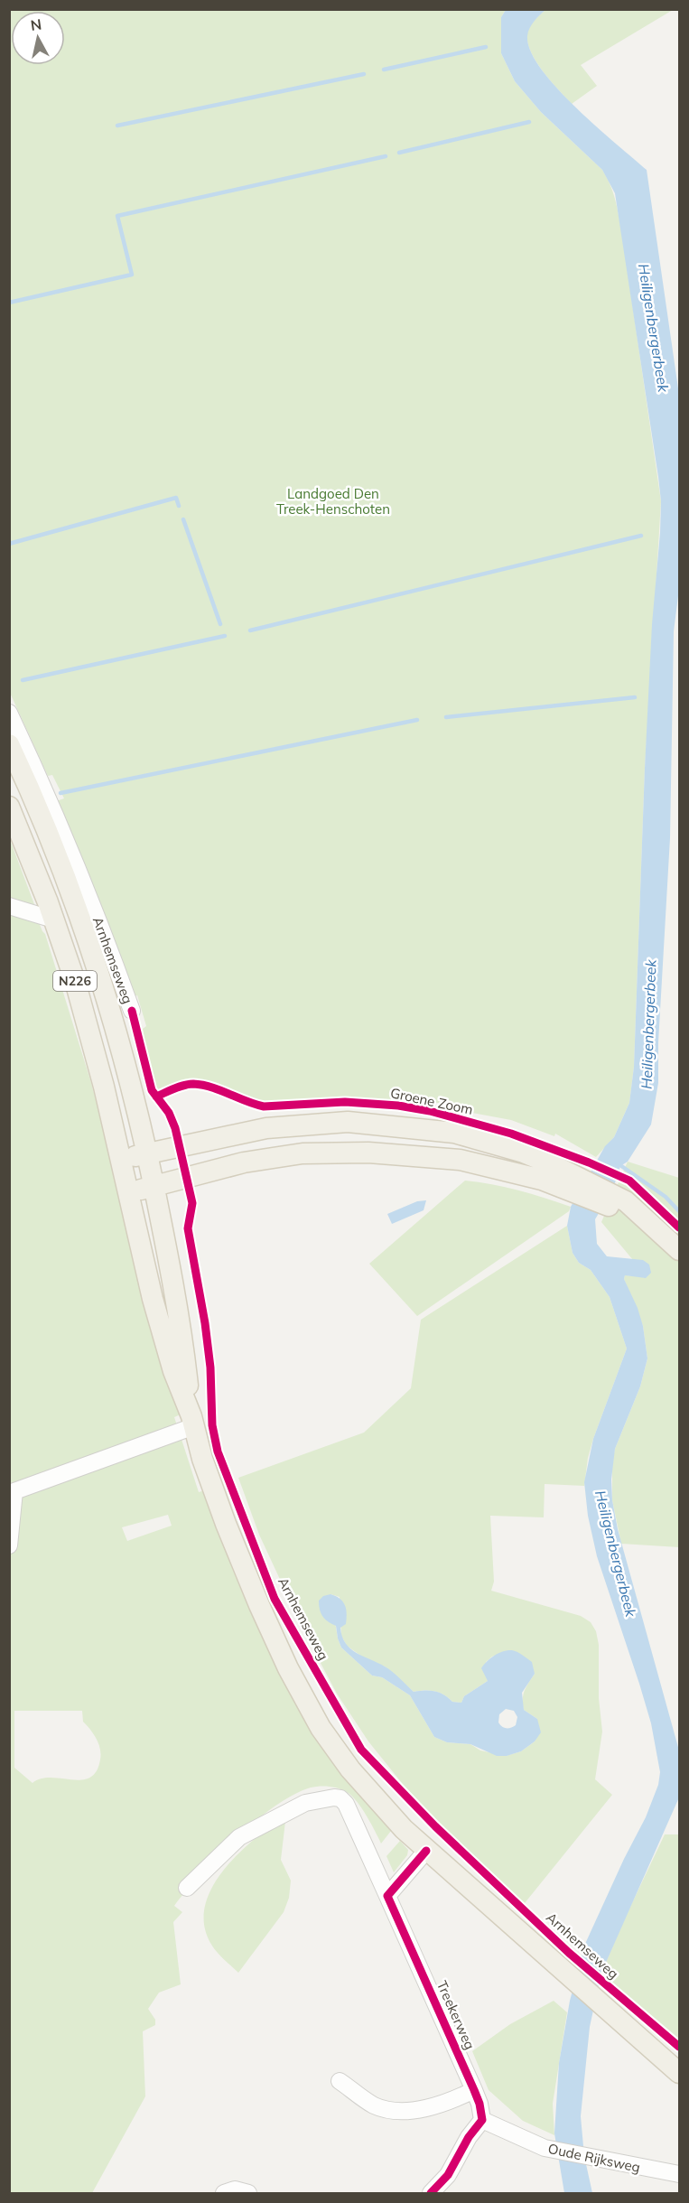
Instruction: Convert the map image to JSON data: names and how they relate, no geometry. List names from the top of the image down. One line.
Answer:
{"streets":{"main road":["Arnhemseweg","N226","Groene Zoom"],"street":["Treekerweg","Oude Rijksweg"]},"crossings":[["Arnhemseweg","Groene Zoom"],["Treekerweg","Oude Rijksweg"]],"water":["Heiligenbergerbeek"],"parks":["Landgoed Den Treek-Henschoten"],"north":"top"}
